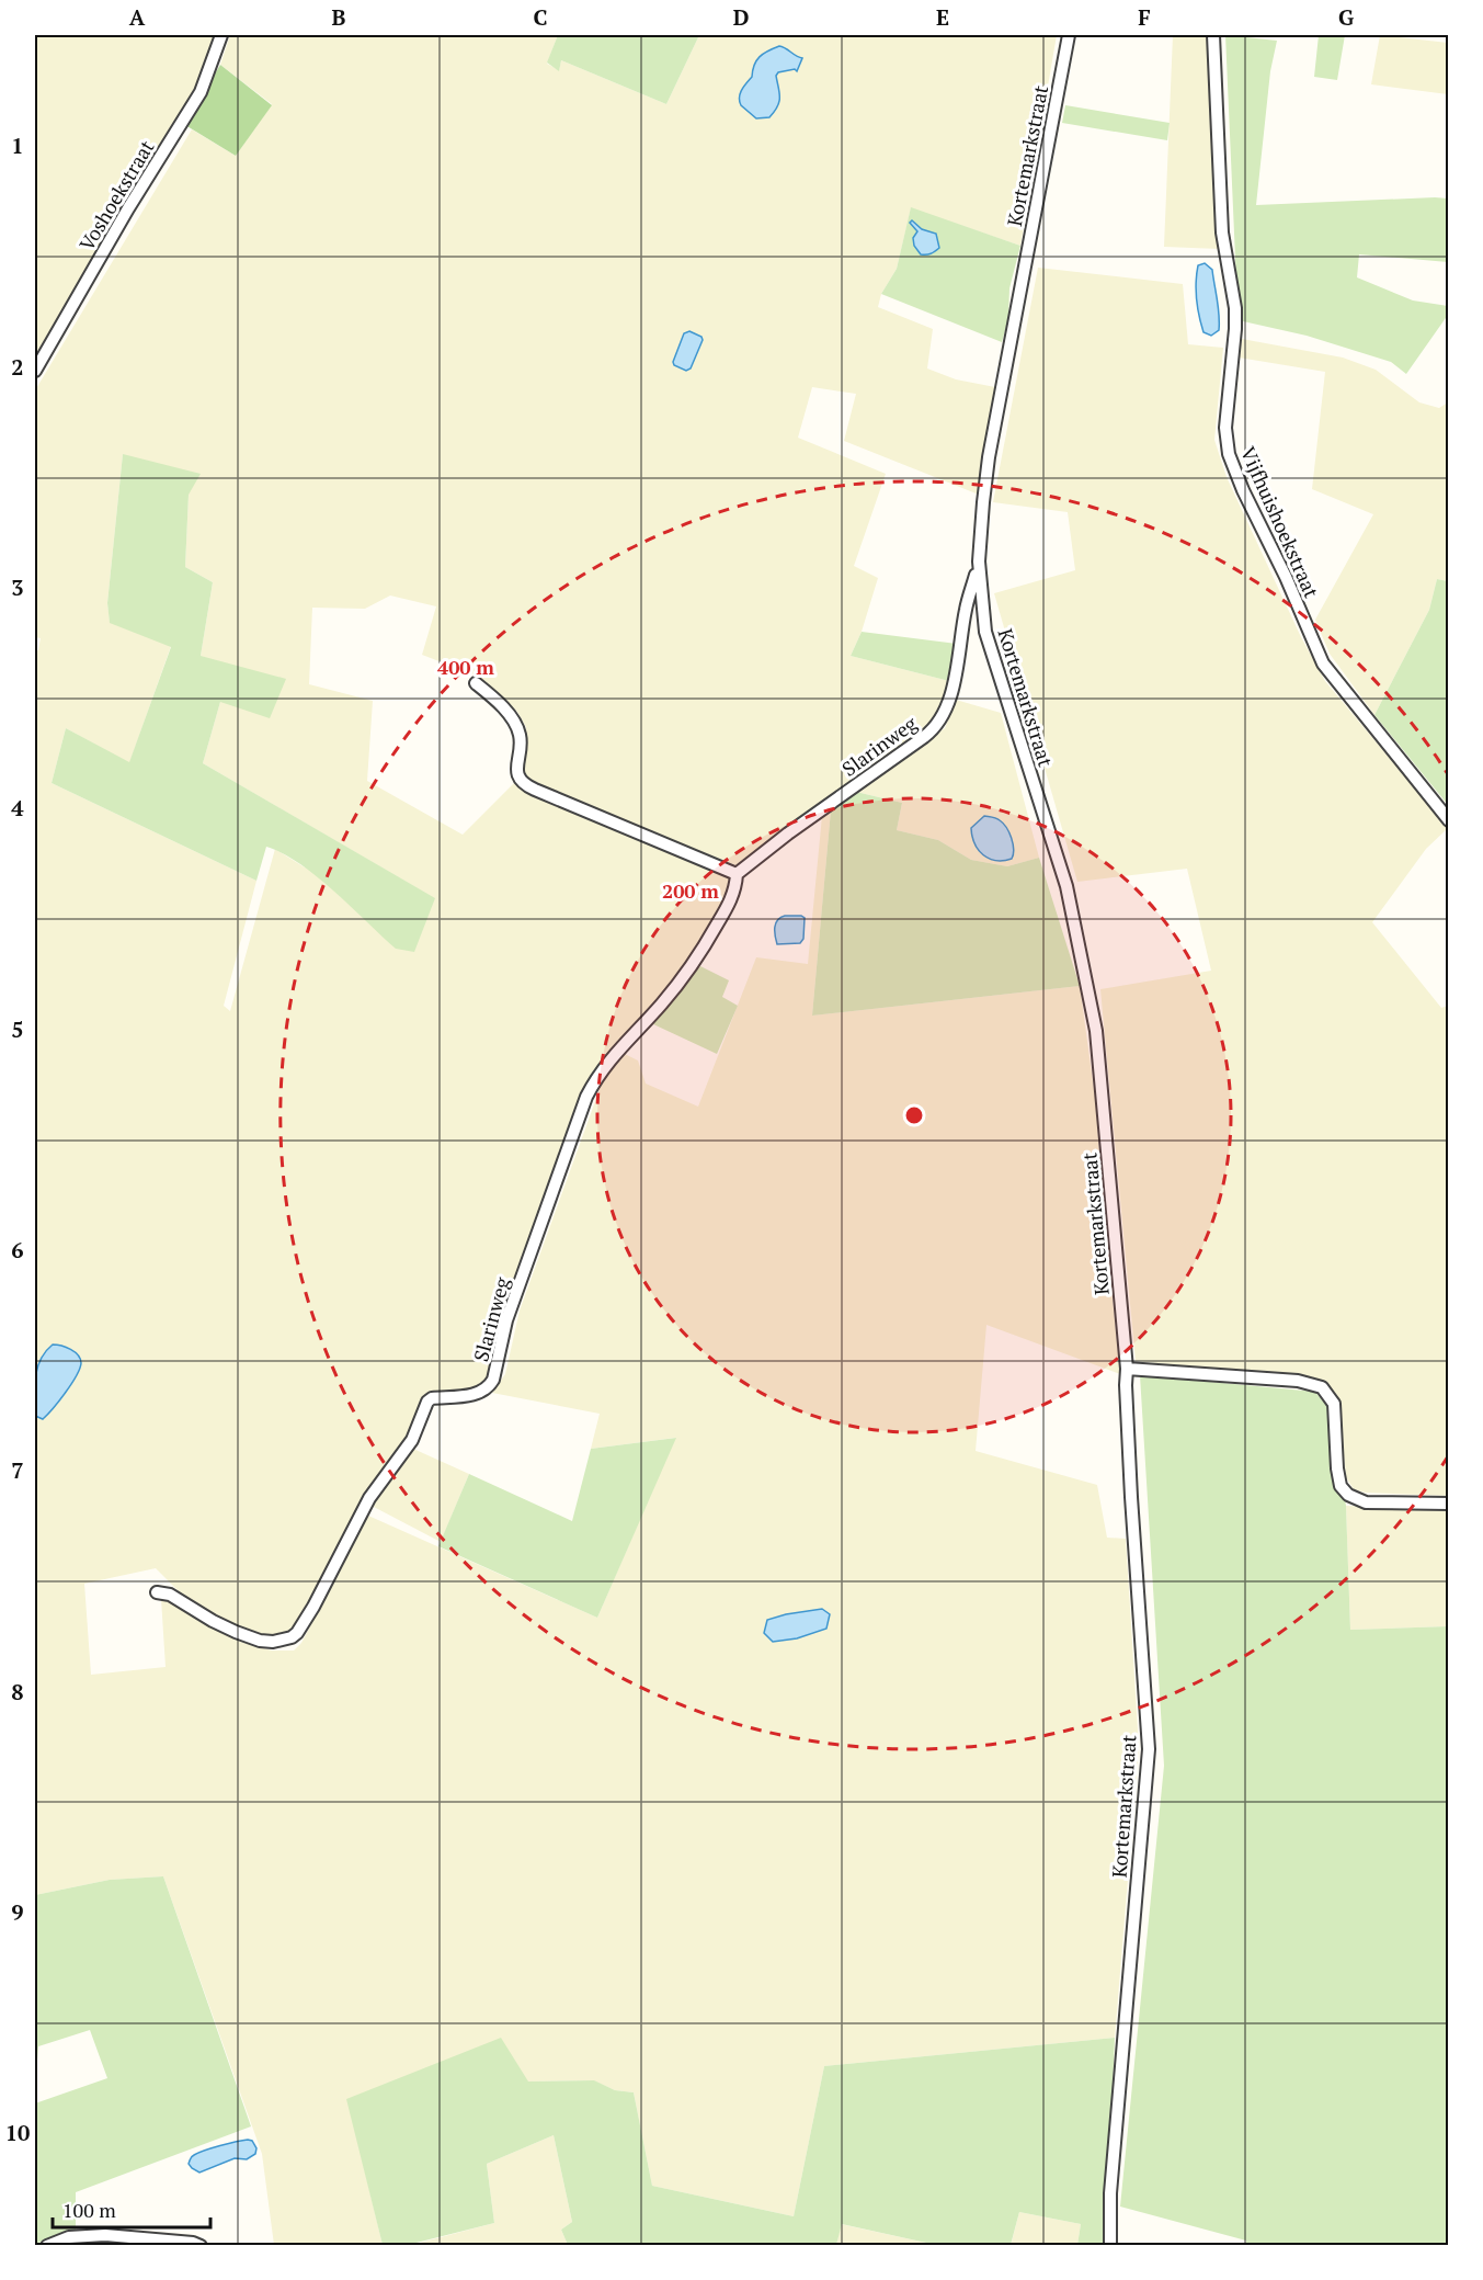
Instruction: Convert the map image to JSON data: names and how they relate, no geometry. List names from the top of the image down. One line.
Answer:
{"streets":{"street":["Kortemarkstraat","Voshoekstraat","Vijfhuishoekstraat","Slarinweg"]},"crossings":[["Kortemarkstraat","Slarinweg"]],"scale_bar":"100 m","grid":{"columns":["A","B","C","D","E","F","G"],"rows":["1","2","3","4","5","6","7","8","9","10"]},"rings":["400 m","200 m"]}
